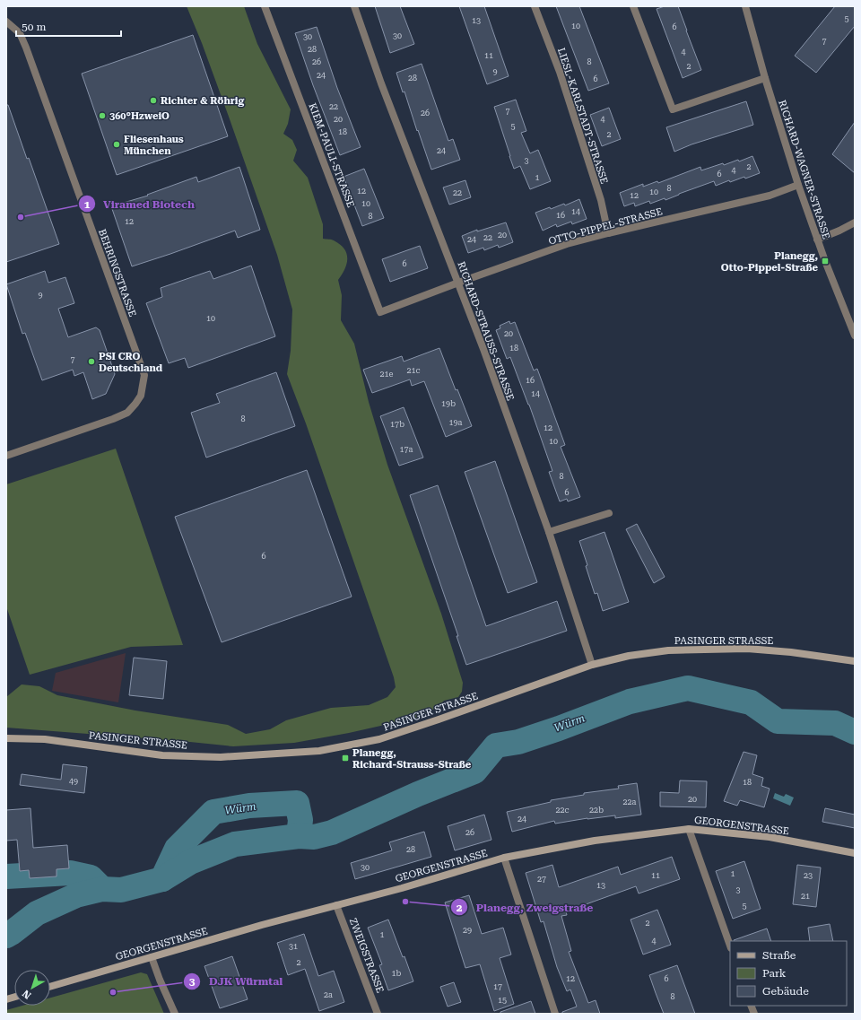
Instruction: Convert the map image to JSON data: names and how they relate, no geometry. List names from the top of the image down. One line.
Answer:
{"streets":{"main road":["PASINGER STRASSE","GEORGENSTRASSE"],"street":["LIESL-KARLSTADT-STRASSE","KIEM-PAULI-STRASSE","RICHARD-WAGNER-STRASSE","OTTO-PIPPEL-STRASSE","BEHRINGSTRASSE","RICHARD-STRAUSS-STRASSE","ZWEIGSTRASSE"]},"crossings":[["LIESL-KARLSTADT-STRASSE","OTTO-PIPPEL-STRASSE"],["KIEM-PAULI-STRASSE","OTTO-PIPPEL-STRASSE"],["RICHARD-WAGNER-STRASSE","OTTO-PIPPEL-STRASSE"],["OTTO-PIPPEL-STRASSE","RICHARD-STRAUSS-STRASSE"],["RICHARD-STRAUSS-STRASSE","PASINGER STRASSE"],["GEORGENSTRASSE","ZWEIGSTRASSE"]],"water":["Würm"],"places":{"other":["Richter & Röhrig","360°HzweiO","Fliesenhaus München","Viramed Biotech","PSI CRO Deutschland","Planegg, Zweigstraße","DJK Würmtal"],"transit":["Planegg, Otto-Pippel-Straße","Planegg, Richard-Strauss-Straße"]},"house_numbers":["5","13","10","6","30","30","7","28","4","11","26","8","2","9","24","28","6","22","7","26","20","4","5","18","2","24","3","2","4","6","1","8","12","10","22","12","10","14","16","8","12","20","22","24","6","9","10","20","18","7","21c","21e","16","14","19b","8","19a","17b","12","10","17a","8","6","6","49","18","20","22a","22c","22b","24","26","28","30","1","11","23","27","13","3","21","5","2","29","1","4","31","2","1b","12","6","17","2a","8","15"],"legend":["Straße","Park","Gebäude"],"scale_bar":"50 m","north":"bottom left"}
